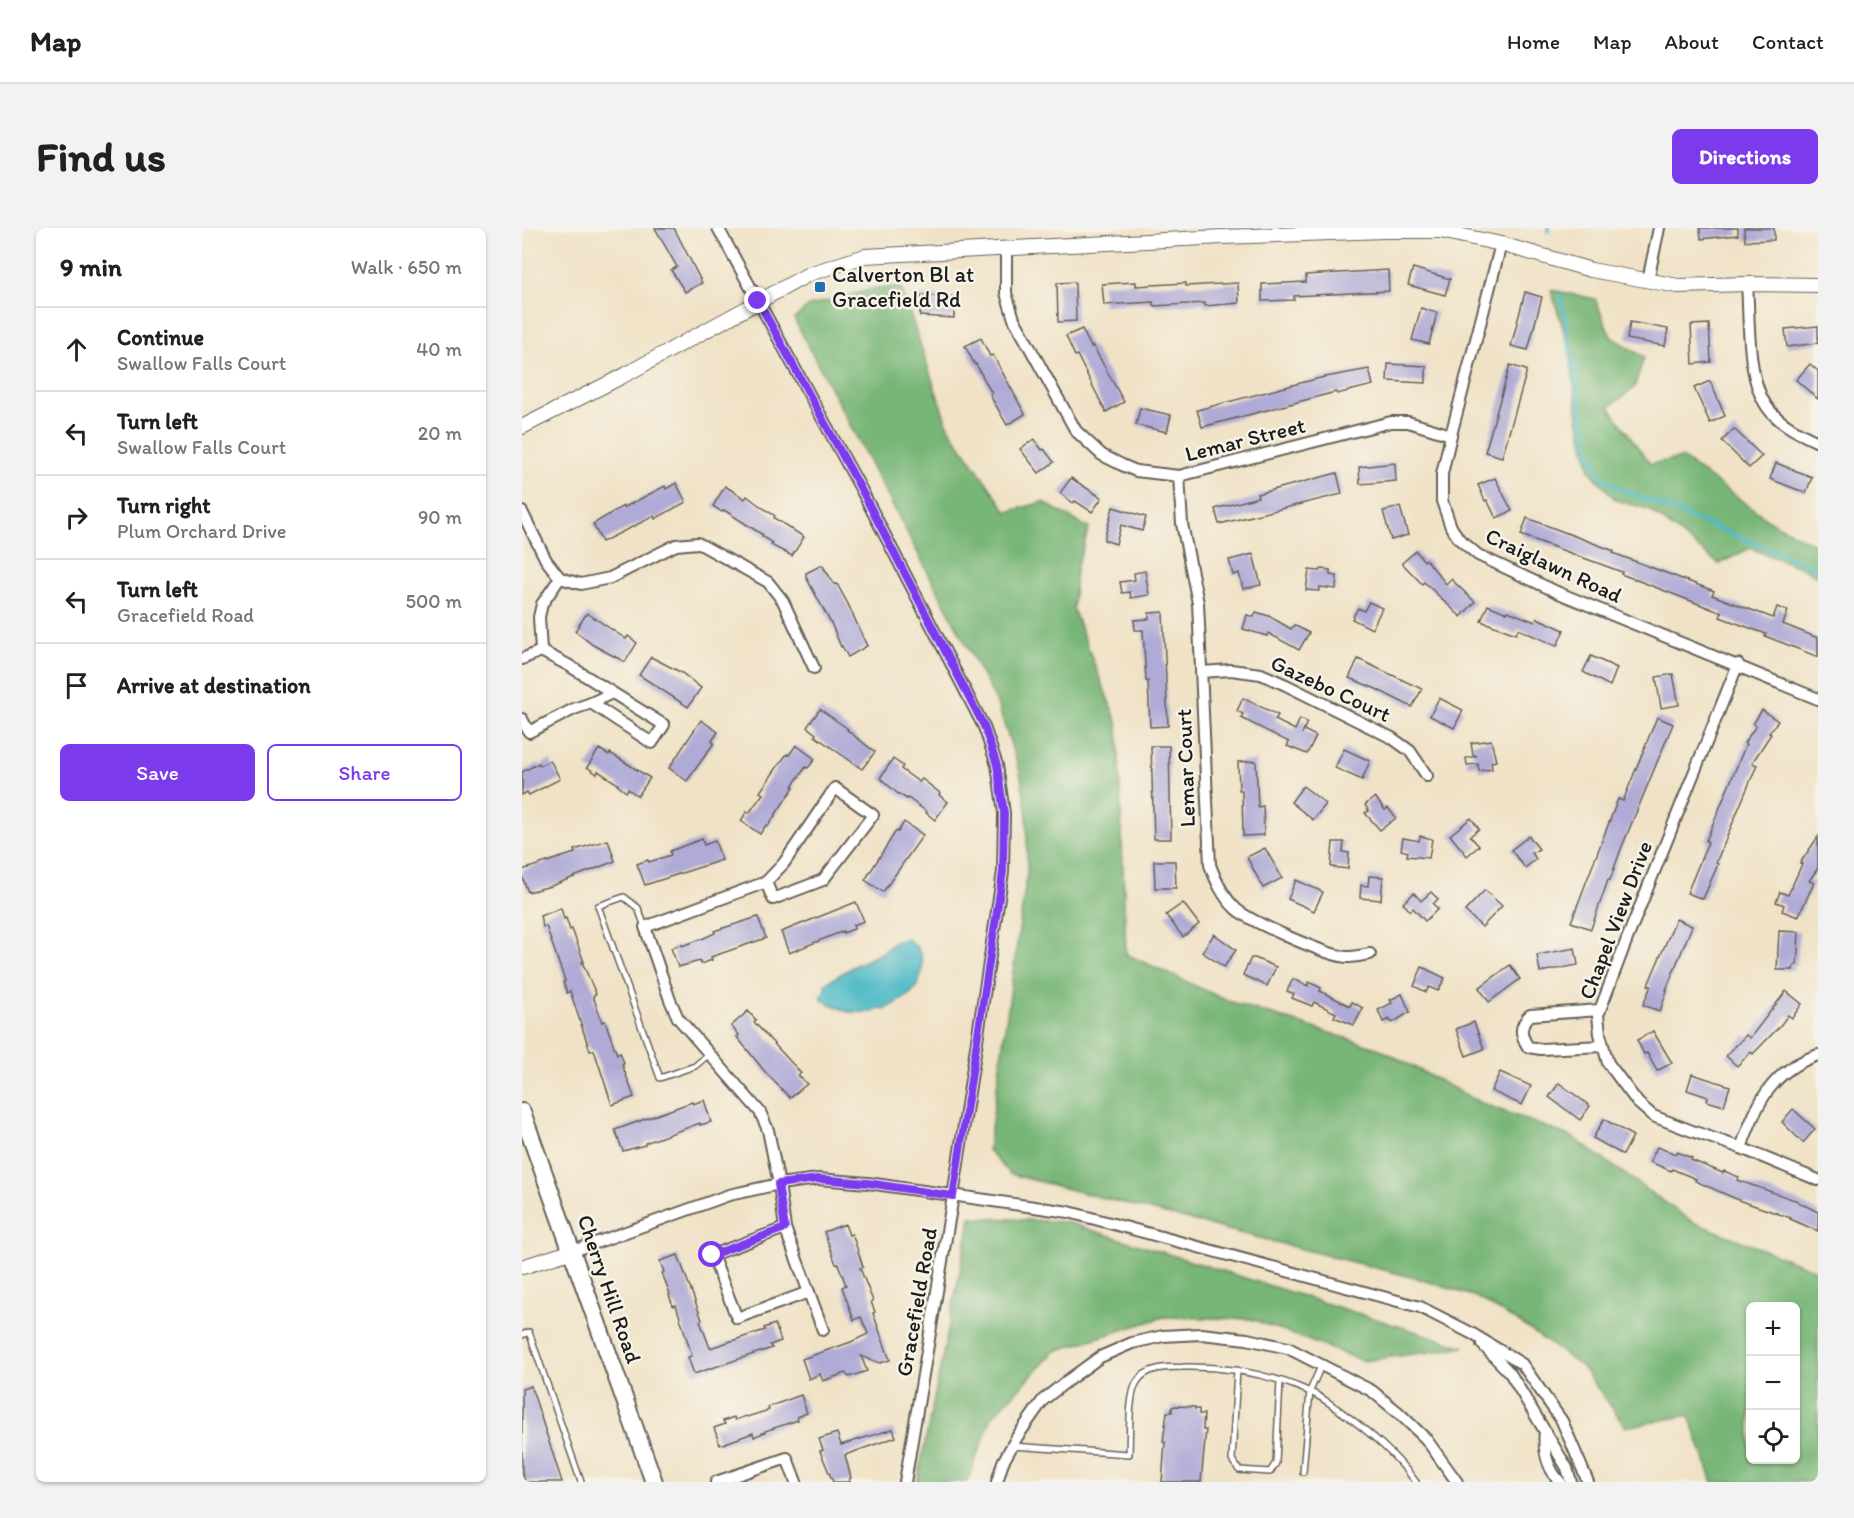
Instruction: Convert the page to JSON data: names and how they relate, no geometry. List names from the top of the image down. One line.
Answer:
{"streets":{"main road":["Cherry Hill Road"],"street":["Lemar Street","Craiglawn Road","Gazebo Court","Lemar Court","Chapel View Drive","Gracefield Road"]},"crossings":[["Lemar Street","Craiglawn Road"],["Lemar Street","Lemar Court"],["Craiglawn Road","Chapel View Drive"],["Gazebo Court","Lemar Court"]],"places":{"transit":["Calverton Bl at Gracefield Rd"]},"page":{"header":"Map","nav":["Home","Map","About","Contact"],"buttons":["Directions",["Save","Share"]],"title":"Find us","heading":["9 min","Walk · 650 m"],"list":[["Continue","Swallow Falls Court","40 m"],["Turn left","Swallow Falls Court","20 m"],["Turn right","Plum Orchard Drive","90 m"],["Turn left","Gracefield Road","500 m"],"Arrive at destination"],"map_buttons":["+","−"]}}
